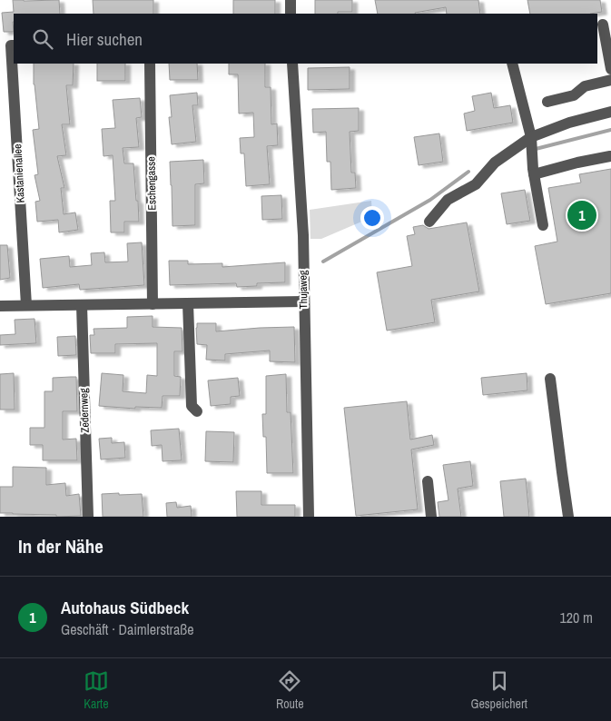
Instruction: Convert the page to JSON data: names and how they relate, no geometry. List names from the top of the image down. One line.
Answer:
{"streets":{"street":["Kastanienallee","Eschengasse","Thujaweg","Zedernweg"]},"page":{"search":"Hier suchen","pins":"1","heading":"In der Nähe","list":[{"mark":"1","name":"Autohaus Südbeck","note":"Geschäft · Daimlerstraße","value":"120 m"}],"nav":["Karte","Route","Gespeichert"]}}
